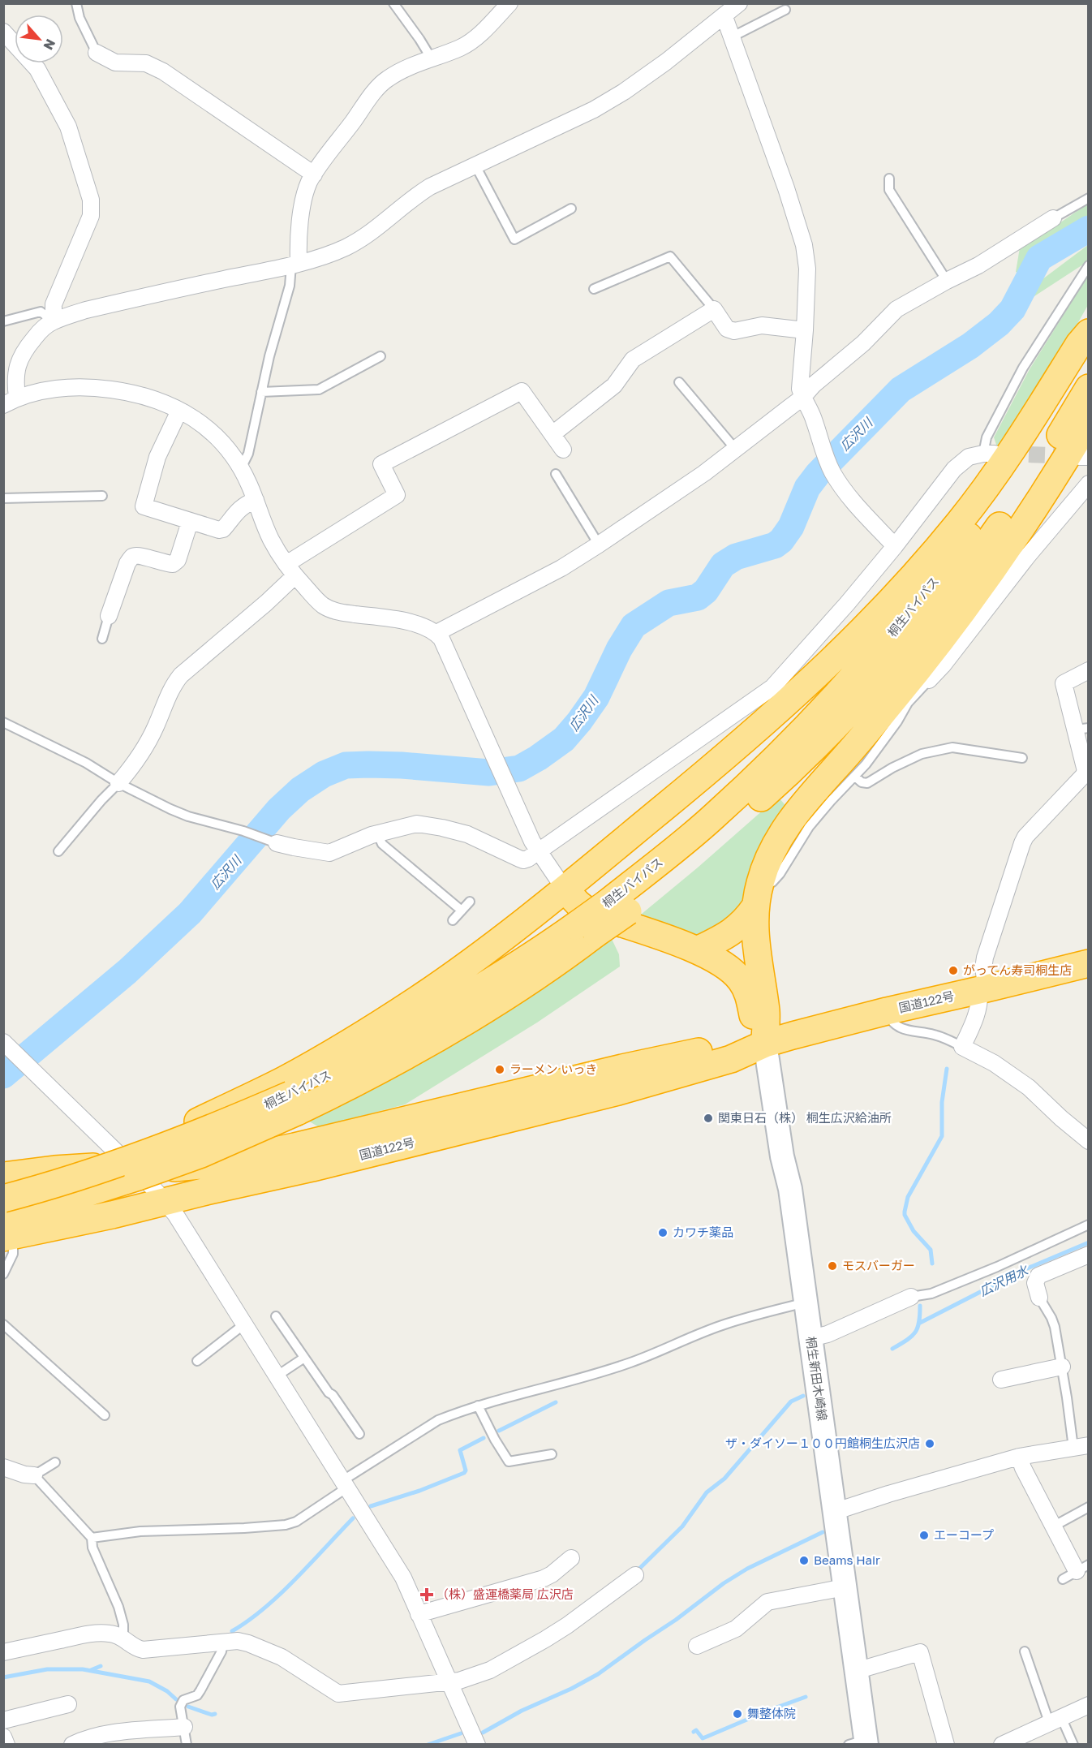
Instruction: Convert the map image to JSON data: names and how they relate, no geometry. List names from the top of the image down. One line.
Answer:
{"streets":{"highway":["桐生バイパス","国道122号"],"main road":["桐生新田木崎線"]},"crossings":[["桐生バイパス","国道122号"],["国道122号","桐生新田木崎線"]],"water":["広沢川","広沢用水"],"places":{"other":["がってん寿司桐生店","ラーメン いっき","関東日石（株） 桐生広沢給油所","カワチ薬品","モスバーガー","ザ・ダイソー１００円館桐生広沢店","エーコープ","Beams Hair","舞整体院"],"health":["（株）盛運橋薬局 広沢店"]},"north":"bottom right"}
